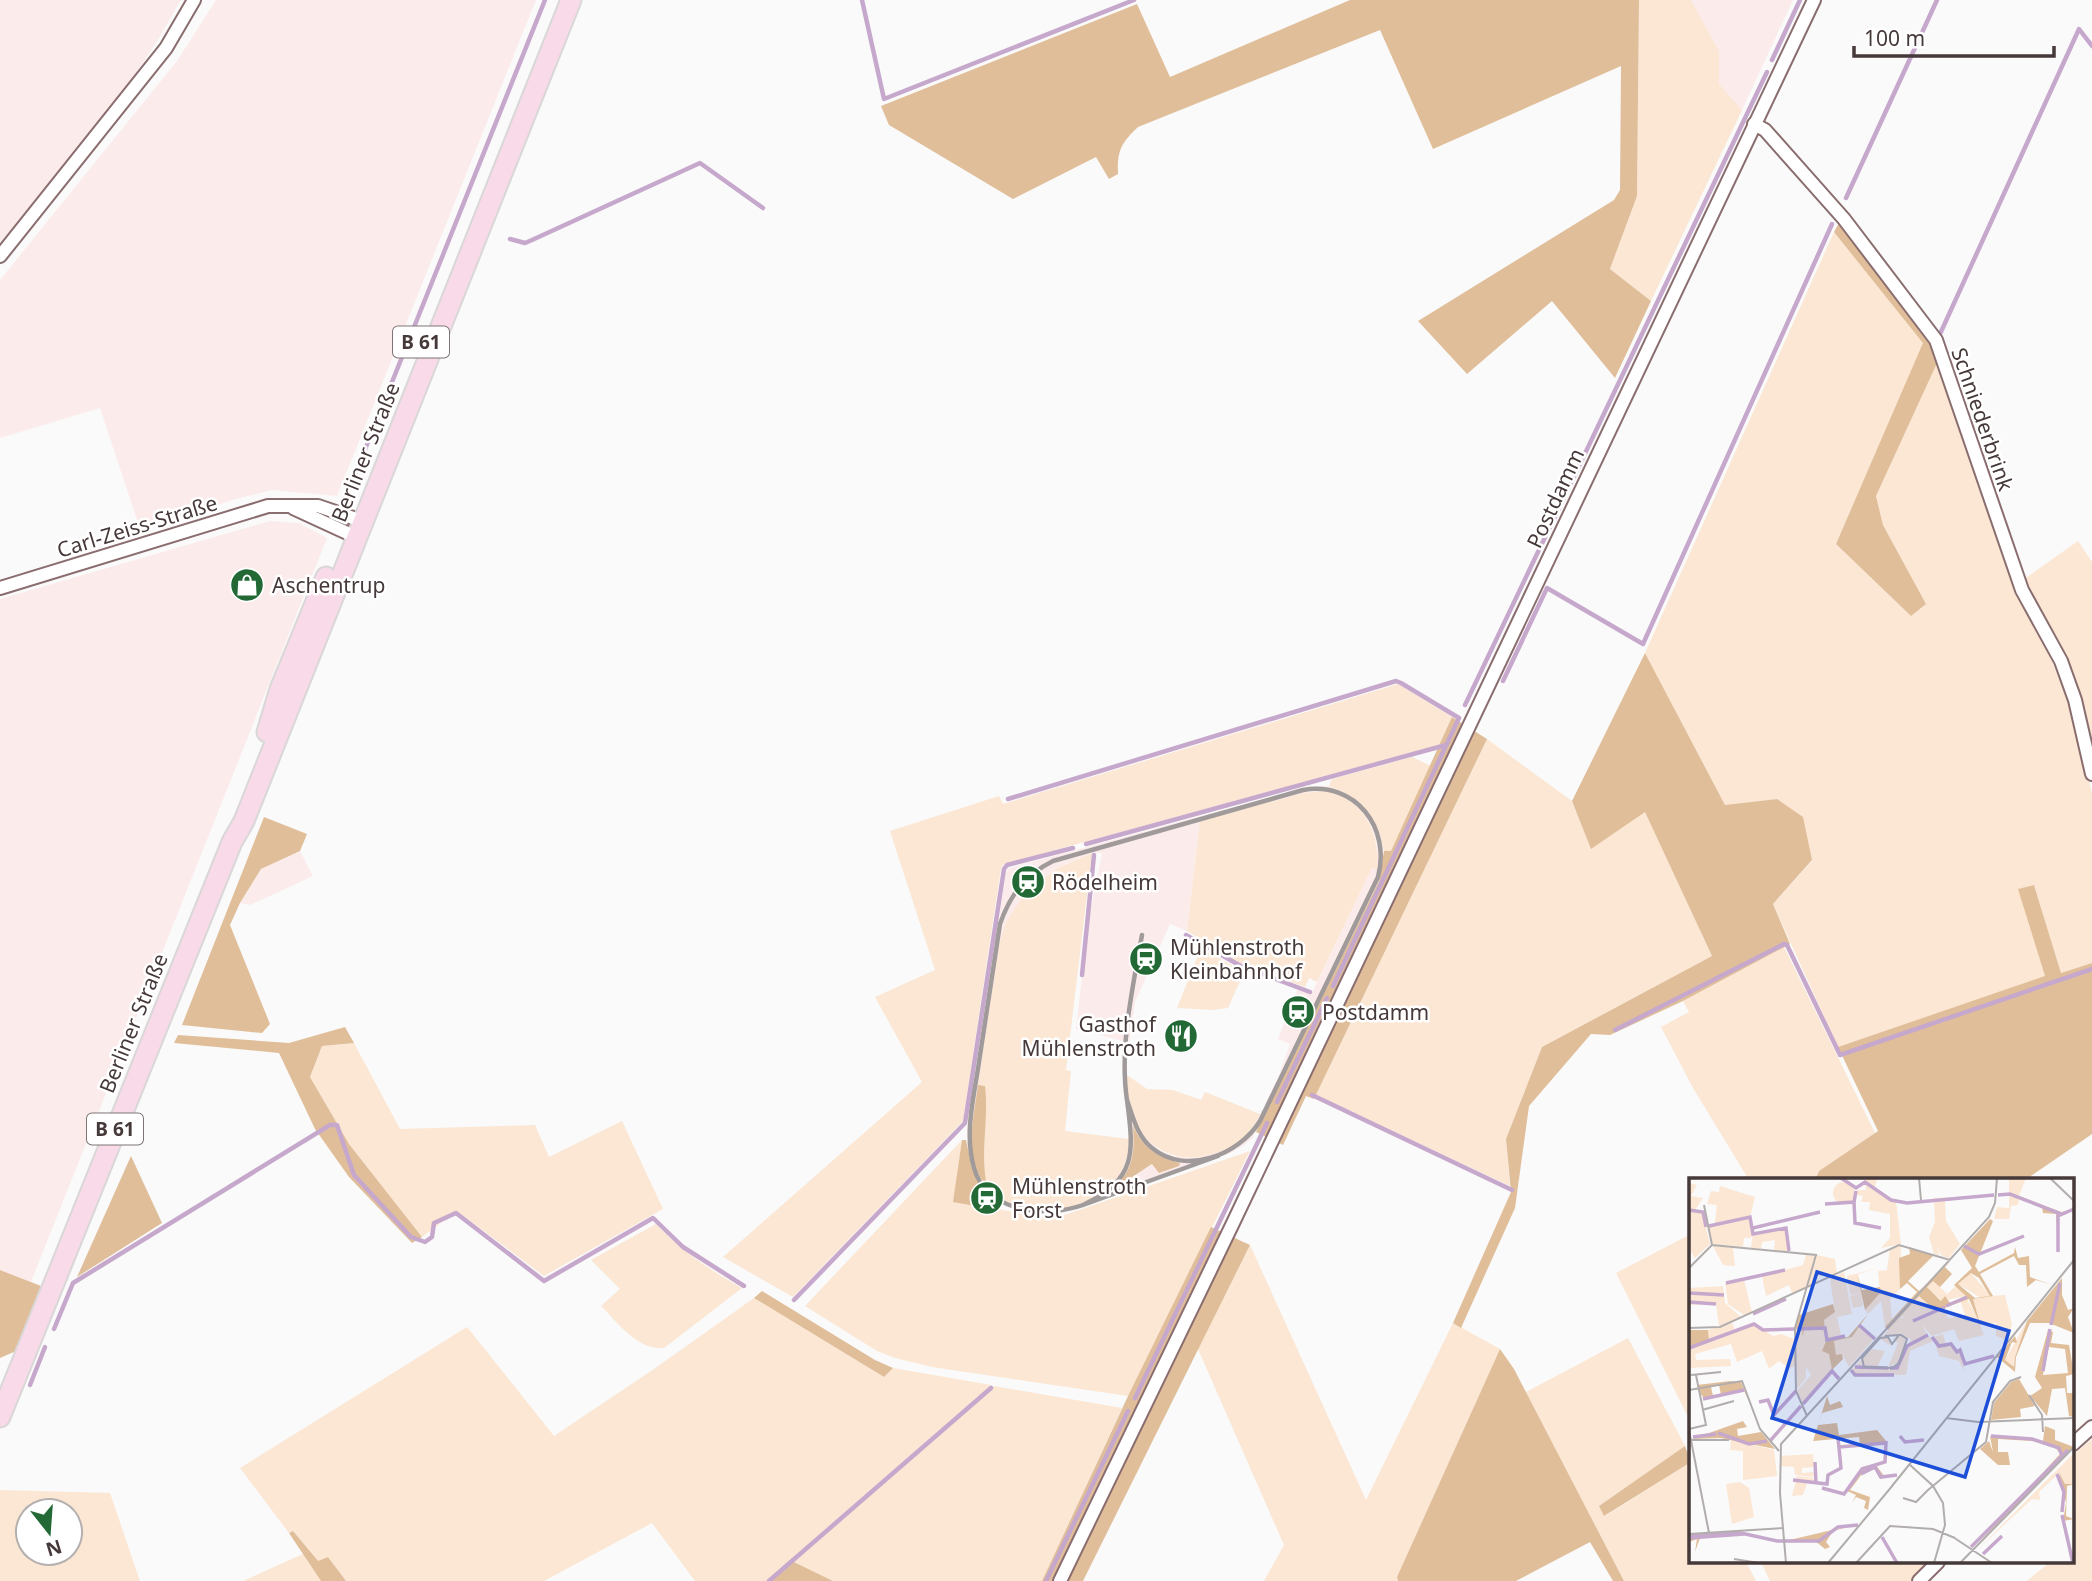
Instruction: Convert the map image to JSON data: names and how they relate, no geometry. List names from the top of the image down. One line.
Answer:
{"streets":{"main road":["B 61","Berliner Straße"],"street":["Schniederbrink","Postdamm","Carl-Zeiss-Straße"]},"crossings":[["Schniederbrink","Postdamm"],["Berliner Straße","Carl-Zeiss-Straße"]],"places":{"shop":["Aschentrup"],"station":["Rödelheim","Mühlenstroth Kleinbahnhof","Postdamm","Mühlenstroth Forst"],"restaurant":["Gasthof Mühlenstroth"]},"scale_bar":"100 m","north":"bottom"}
